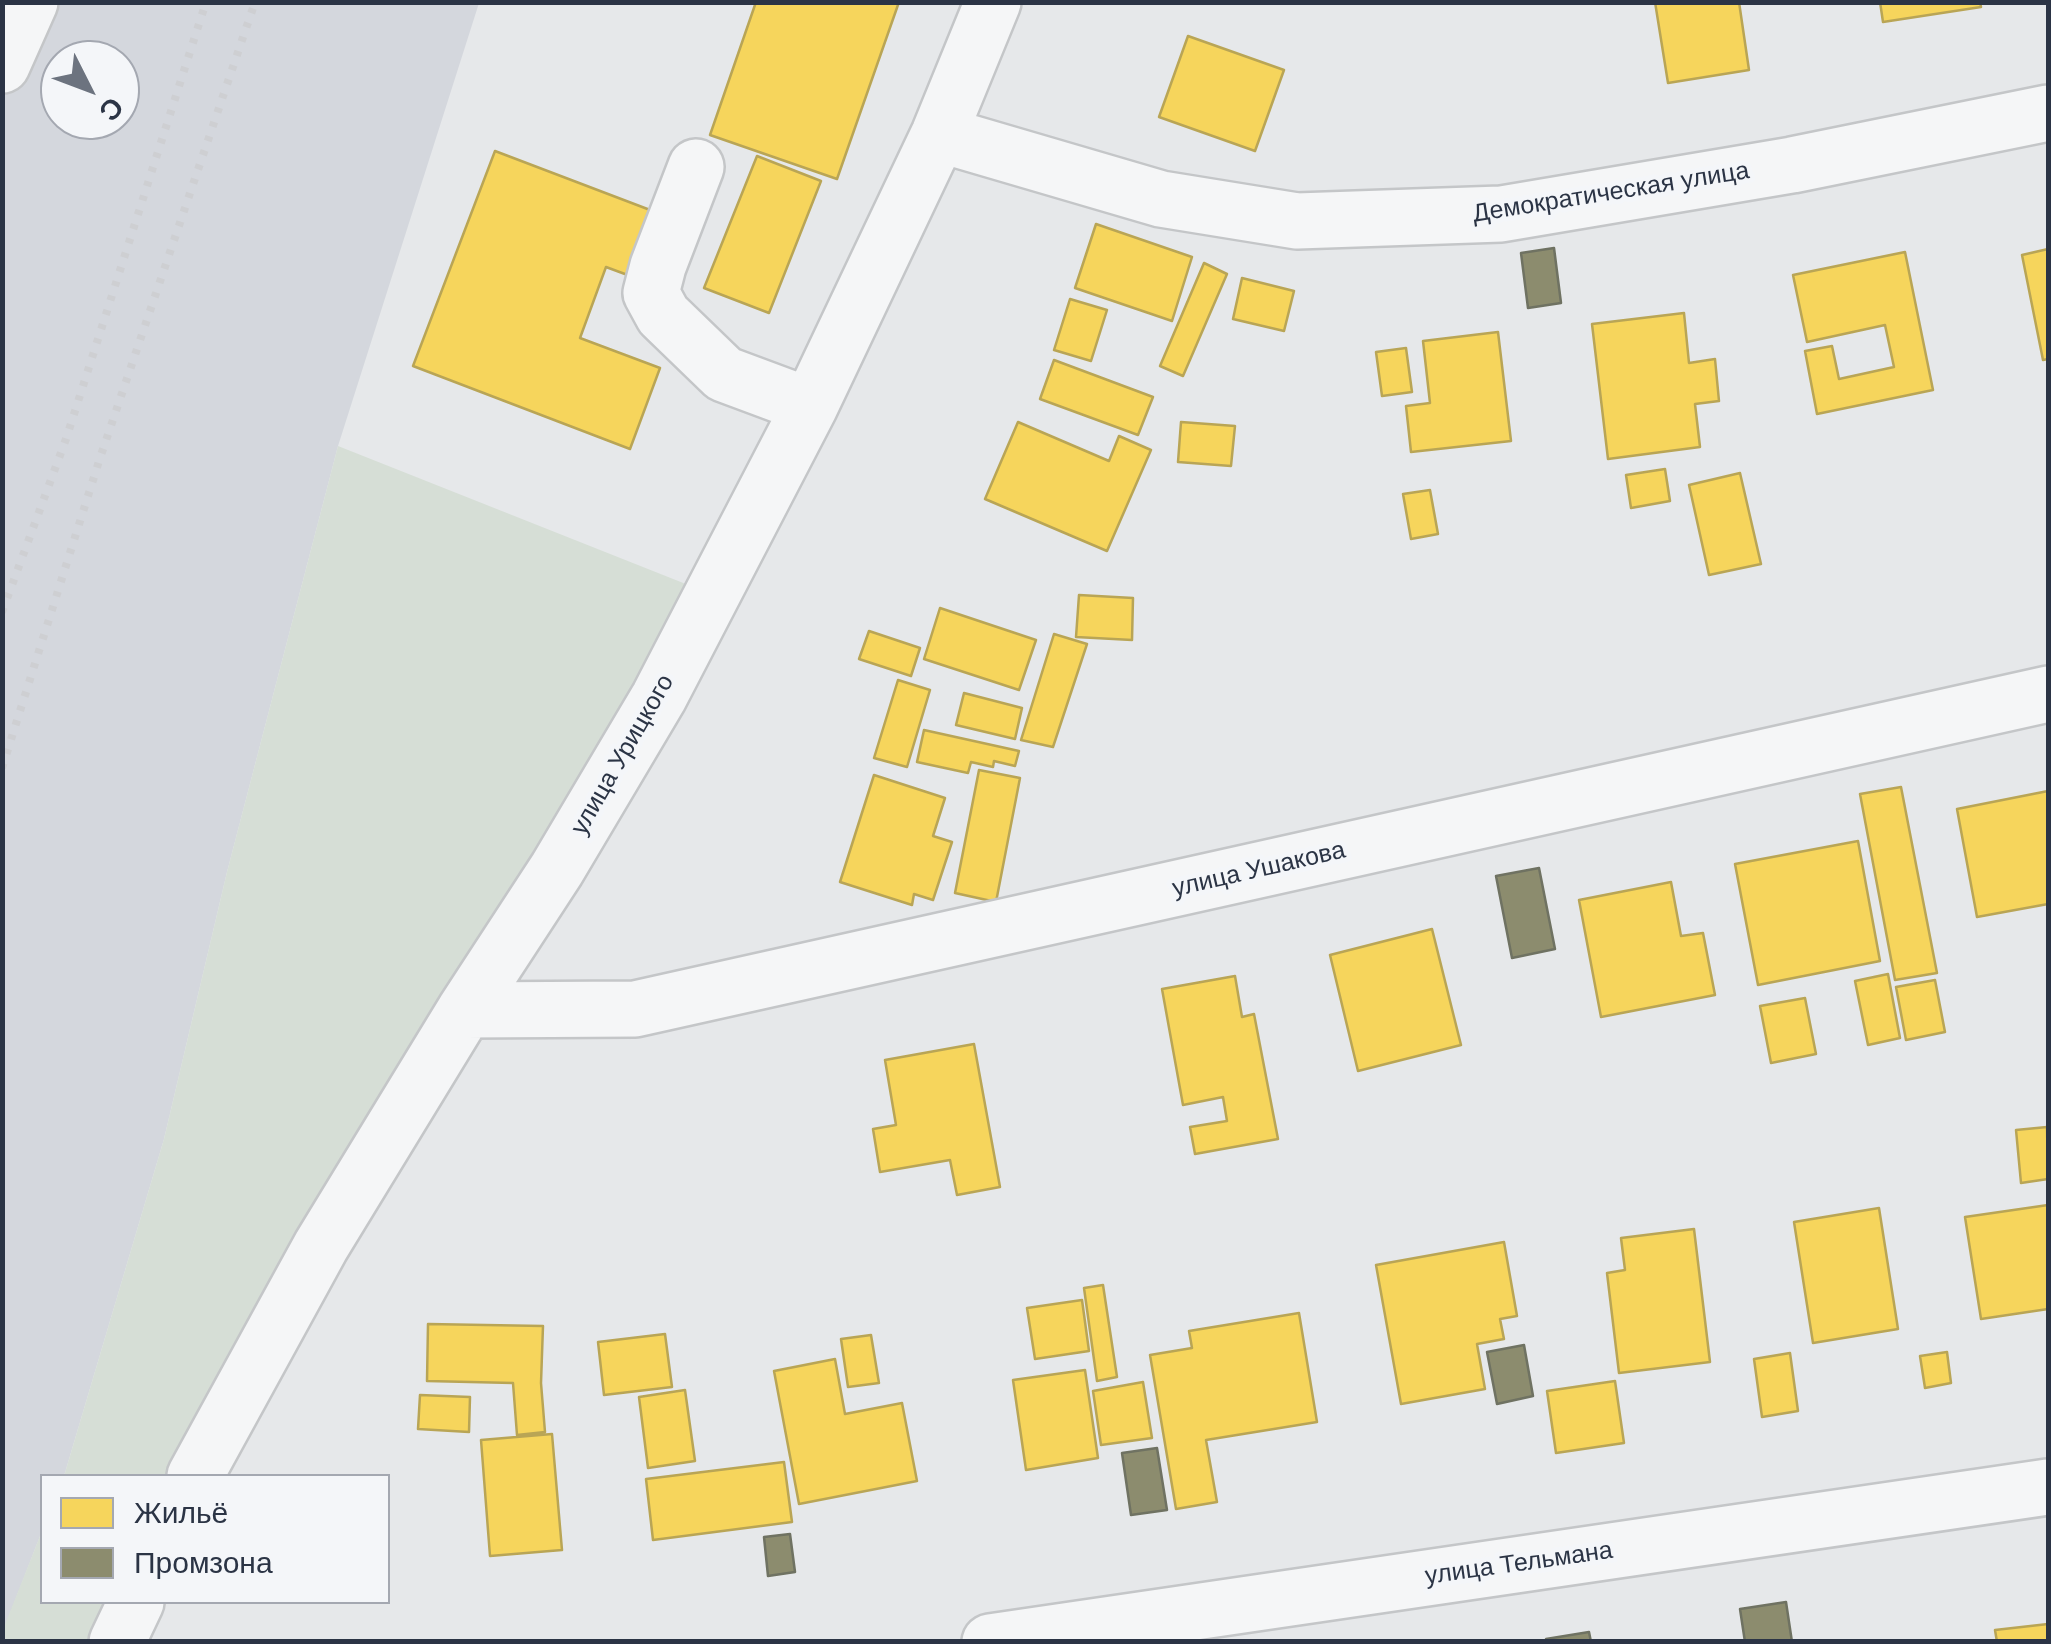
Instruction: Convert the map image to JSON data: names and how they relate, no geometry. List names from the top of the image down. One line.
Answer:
{"streets":{"street":["Демократическая улица","улица Урицкого","улица Ушакова","улица Тельмана"]},"crossings":[["Демократическая улица","улица Урицкого"],["улица Урицкого","улица Ушакова"]],"legend":["Жильё","Промзона"],"north":"bottom right"}
